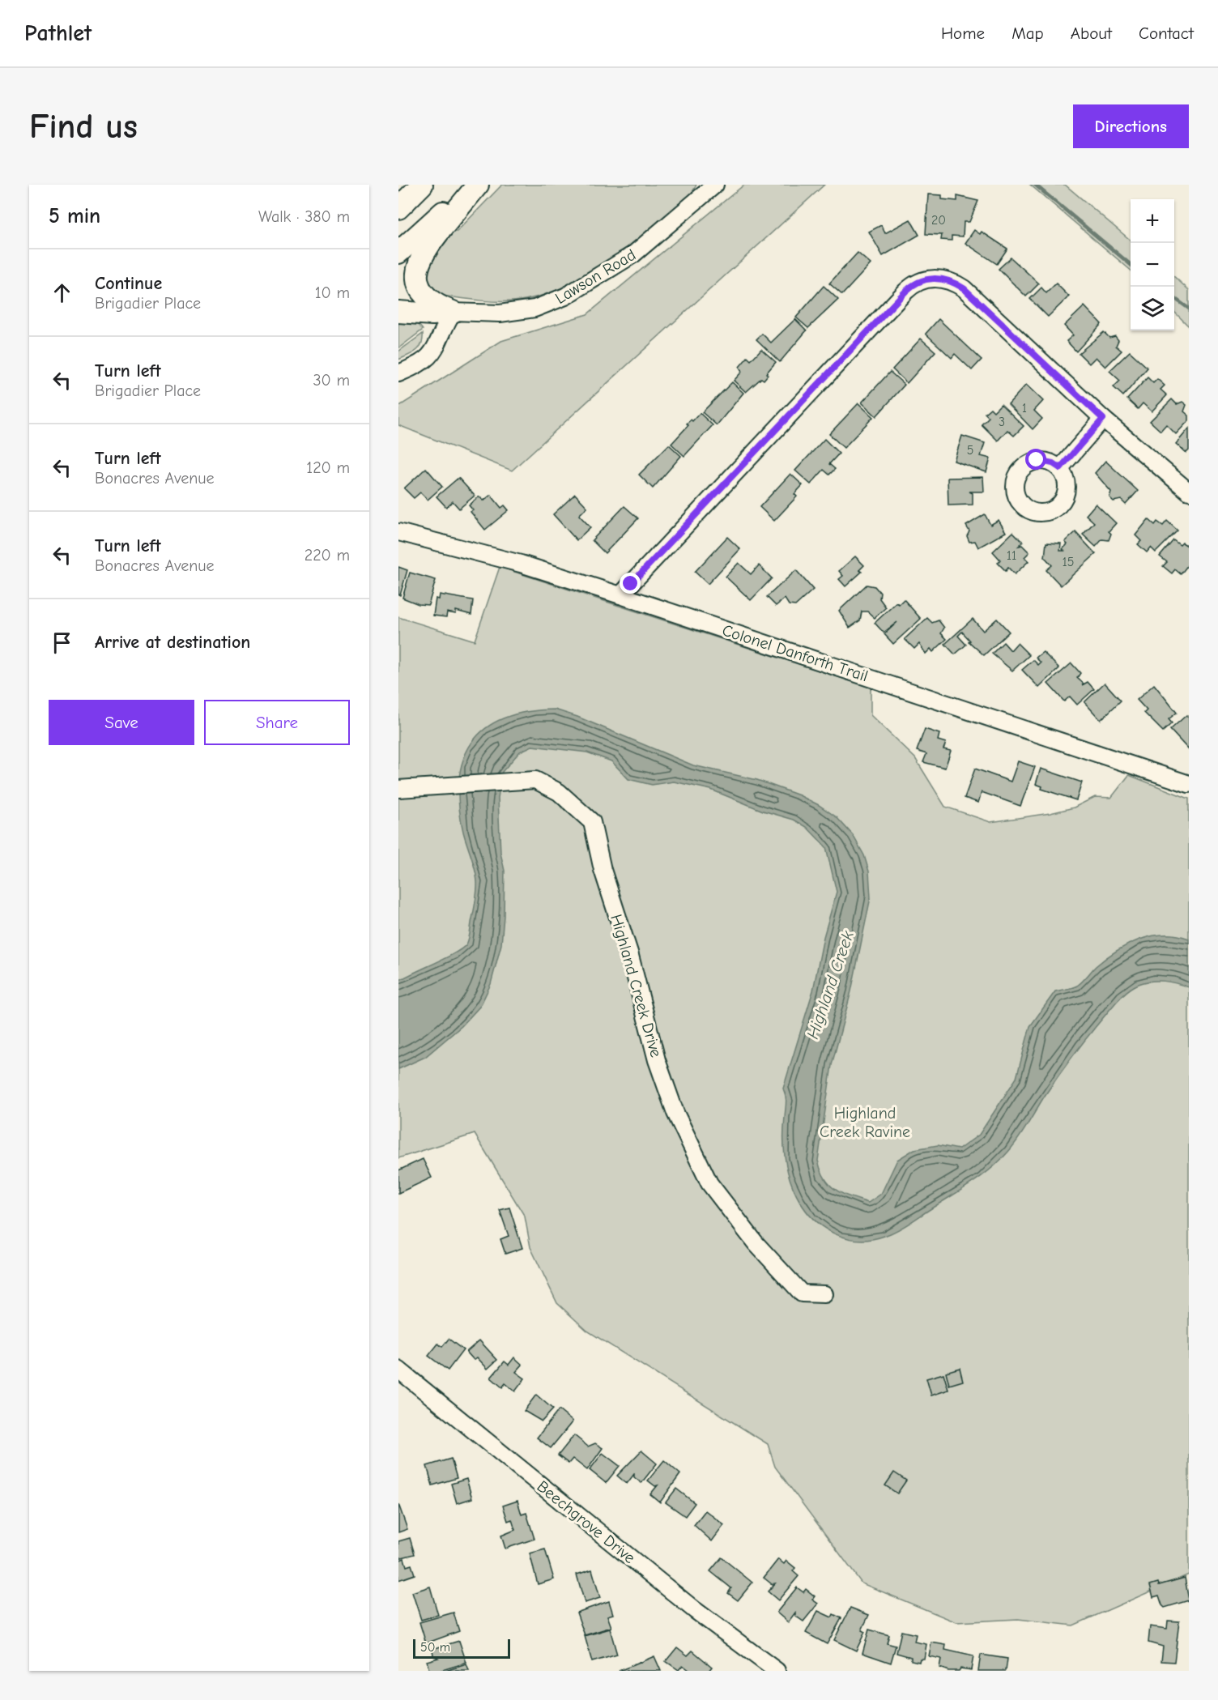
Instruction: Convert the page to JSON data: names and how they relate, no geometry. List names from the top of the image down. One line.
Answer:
{"streets":{"street":["Lawson Road","Colonel Danforth Trail","Highland Creek Drive","Beechgrove Drive"]},"water":["Highland Creek"],"parks":["Highland Creek Ravine"],"house_numbers":["20","1","3","5","11","15"],"scale_bar":"50 m","page":{"header":"Pathlet","nav":["Home","Map","About","Contact"],"buttons":["Directions",["Save","Share"]],"title":"Find us","heading":["5 min","Walk · 380 m"],"map_buttons":["+","−"],"list":[["Continue","Brigadier Place","10 m"],["Turn left","Brigadier Place","30 m"],["Turn left","Bonacres Avenue","120 m"],["Turn left","Bonacres Avenue","220 m"],"Arrive at destination"],"scale":"50 m"}}
